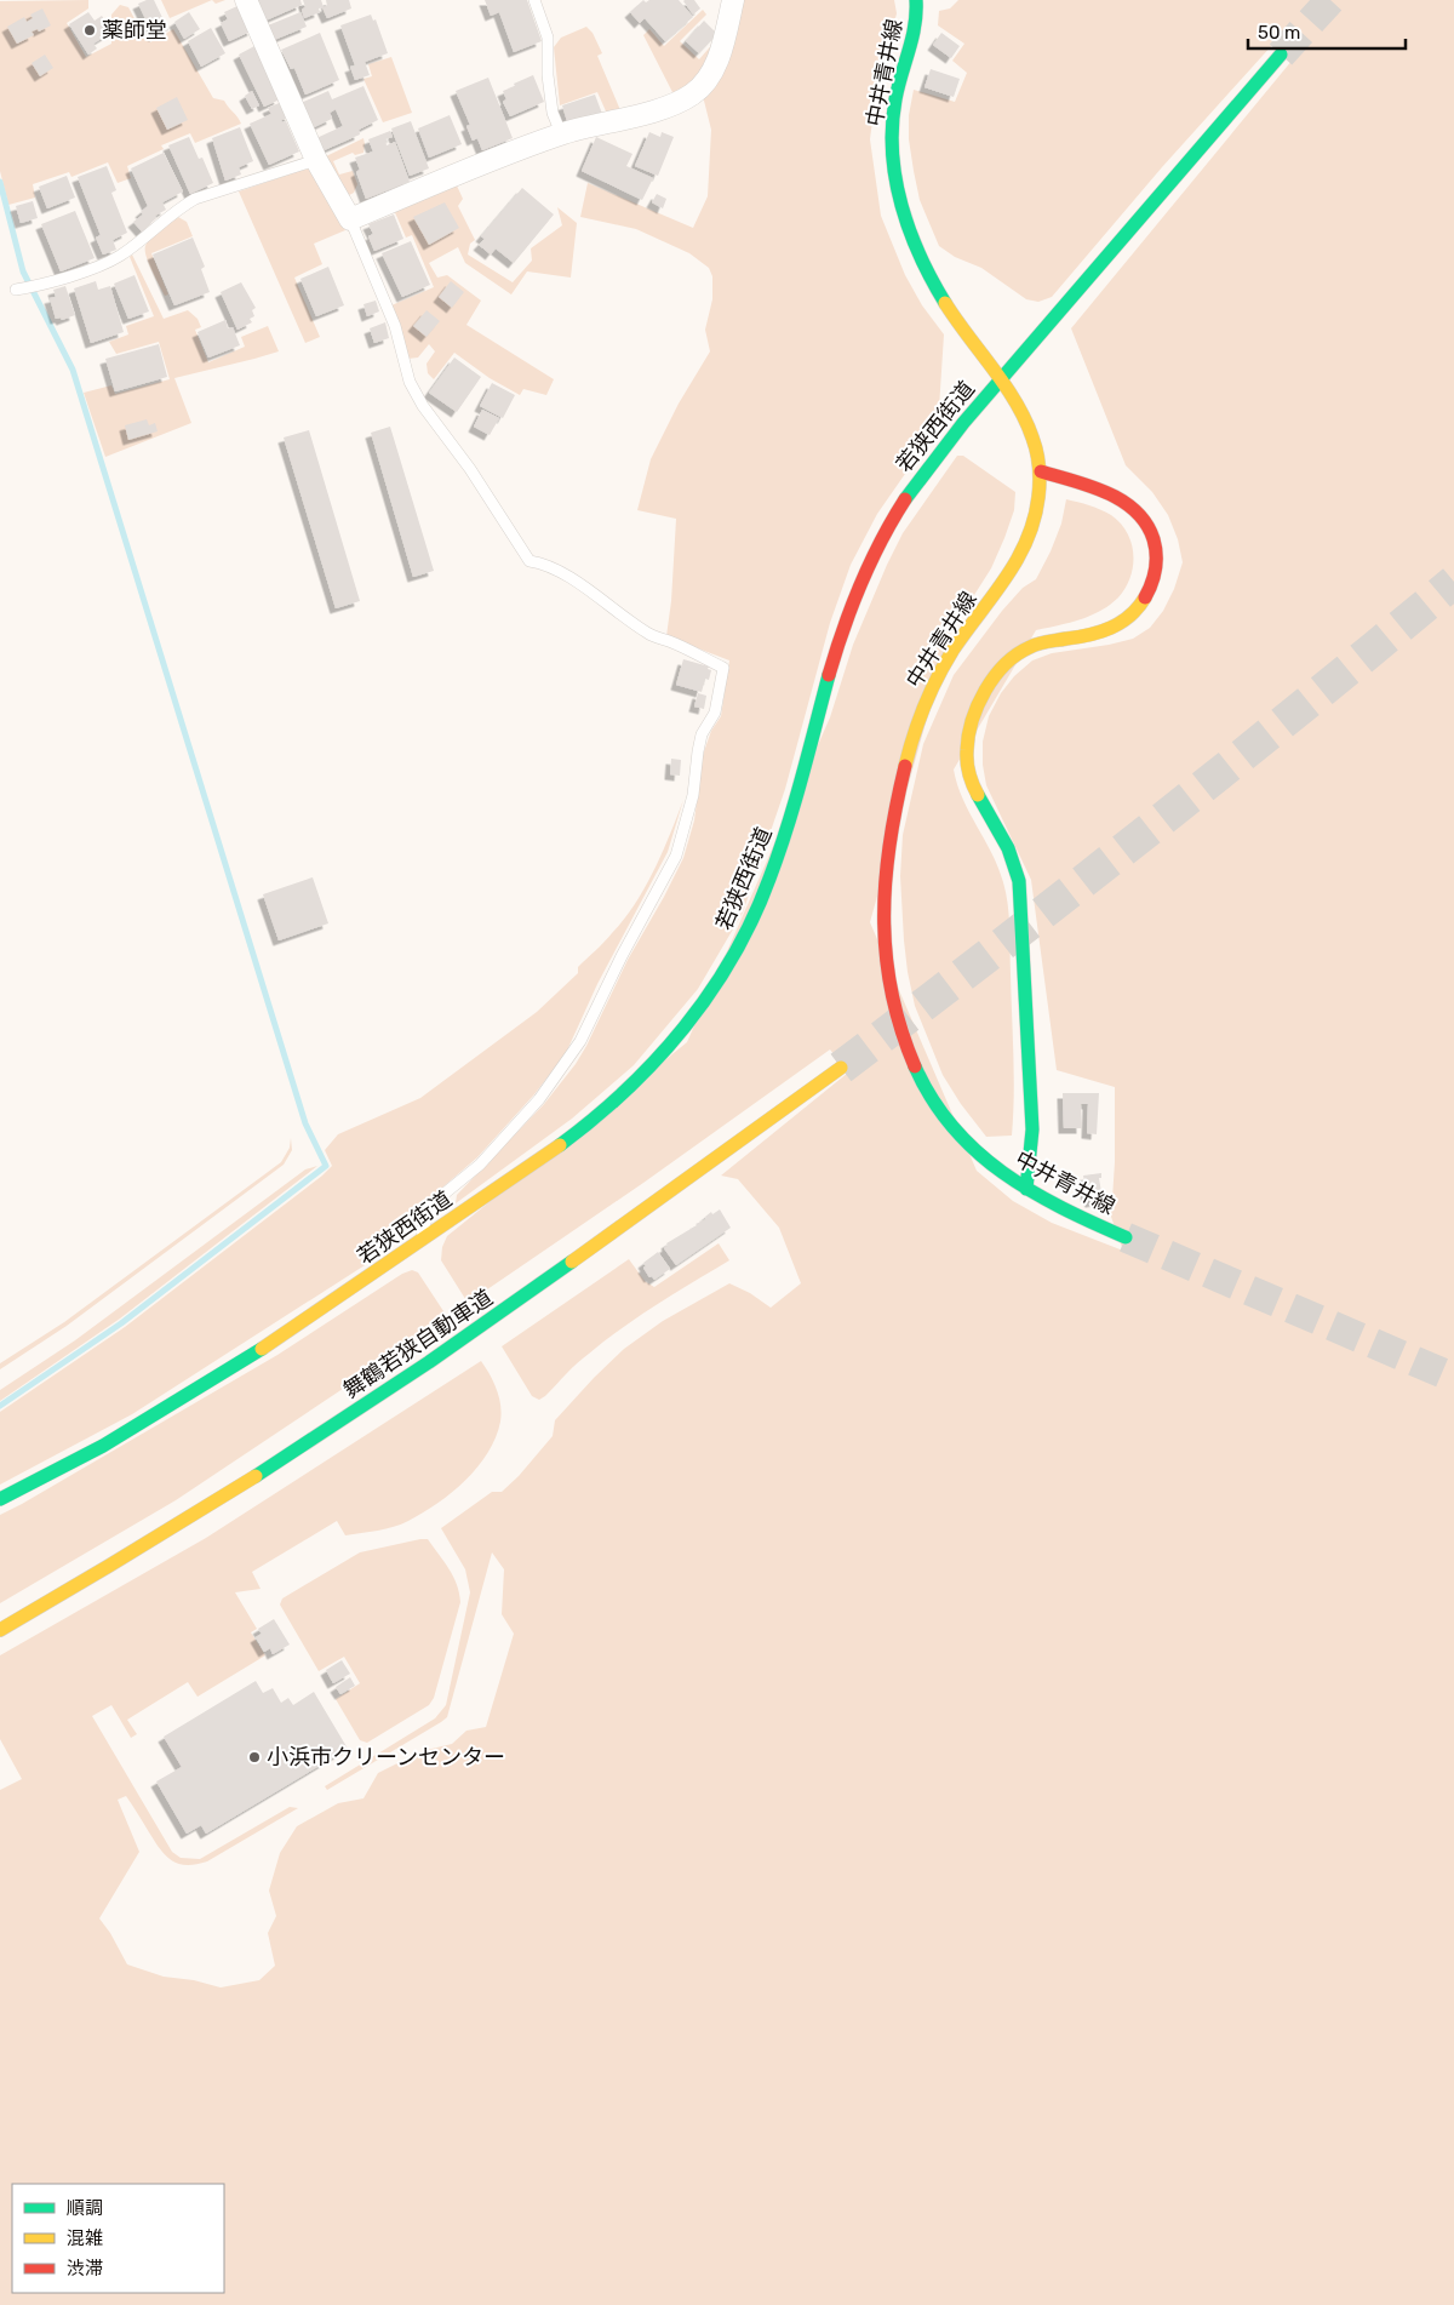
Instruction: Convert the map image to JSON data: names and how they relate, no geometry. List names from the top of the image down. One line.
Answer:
{"streets":{"main road":["中井青井線","若狭西街道","舞鶴若狭自動車道"]},"crossings":[["中井青井線","若狭西街道"]],"places":["薬師堂","小浜市クリーンセンター"],"legend":["順調","混雑","渋滞"],"scale_bar":"50 m"}
